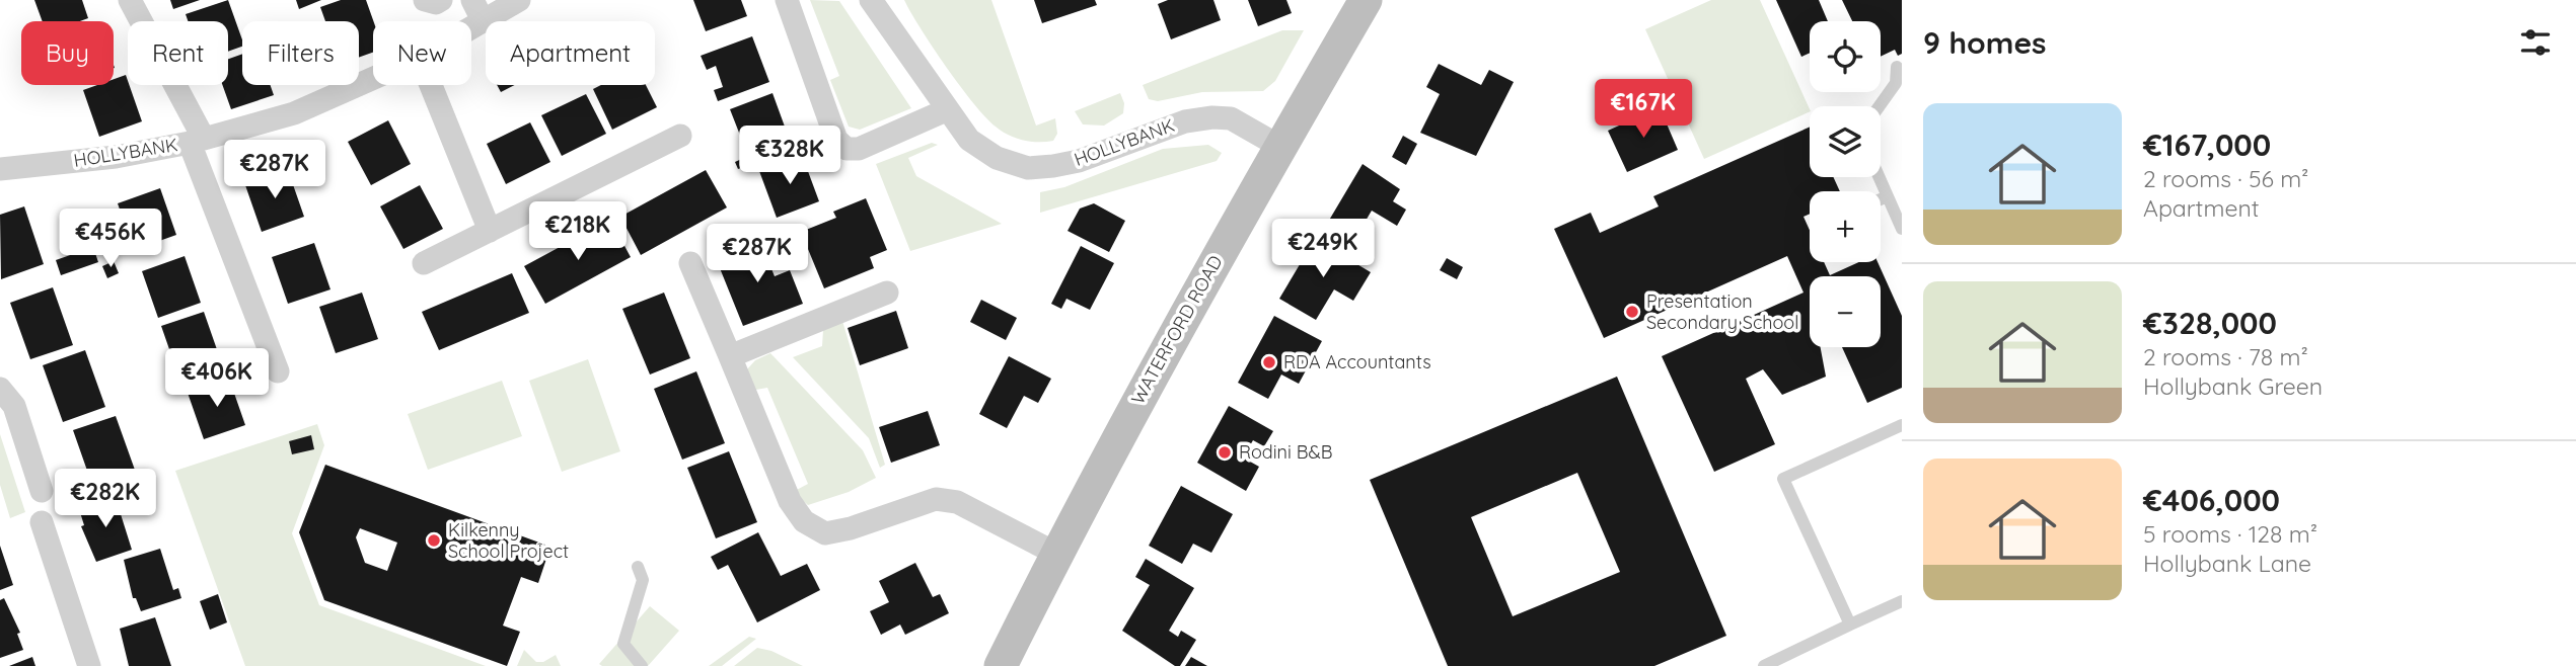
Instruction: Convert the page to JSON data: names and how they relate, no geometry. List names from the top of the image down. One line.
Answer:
{"streets":{"main road":["WATERFORD ROAD"],"street":["HOLLYBANK"]},"crossings":[["HOLLYBANK","WATERFORD ROAD"]],"places":["Presentation Secondary School","RDA Accountants","Rodini B&B","Kilkenny School Project"],"page":{"heading":"9 homes","map_buttons":["+","−"],"chip":["Buy","Rent","Filters","New","Apartment"],"price":["€167K","€328K","€287K","€218K","€456K","€249K","€287K","€406K","€282K"],"list":[{"name":"€167,000","note":"2 rooms · 56 m² · Apartment"},{"name":"€328,000","note":"2 rooms · 78 m² · Hollybank Green"},{"name":"€406,000","note":"5 rooms · 128 m² · Hollybank Lane"}]}}
